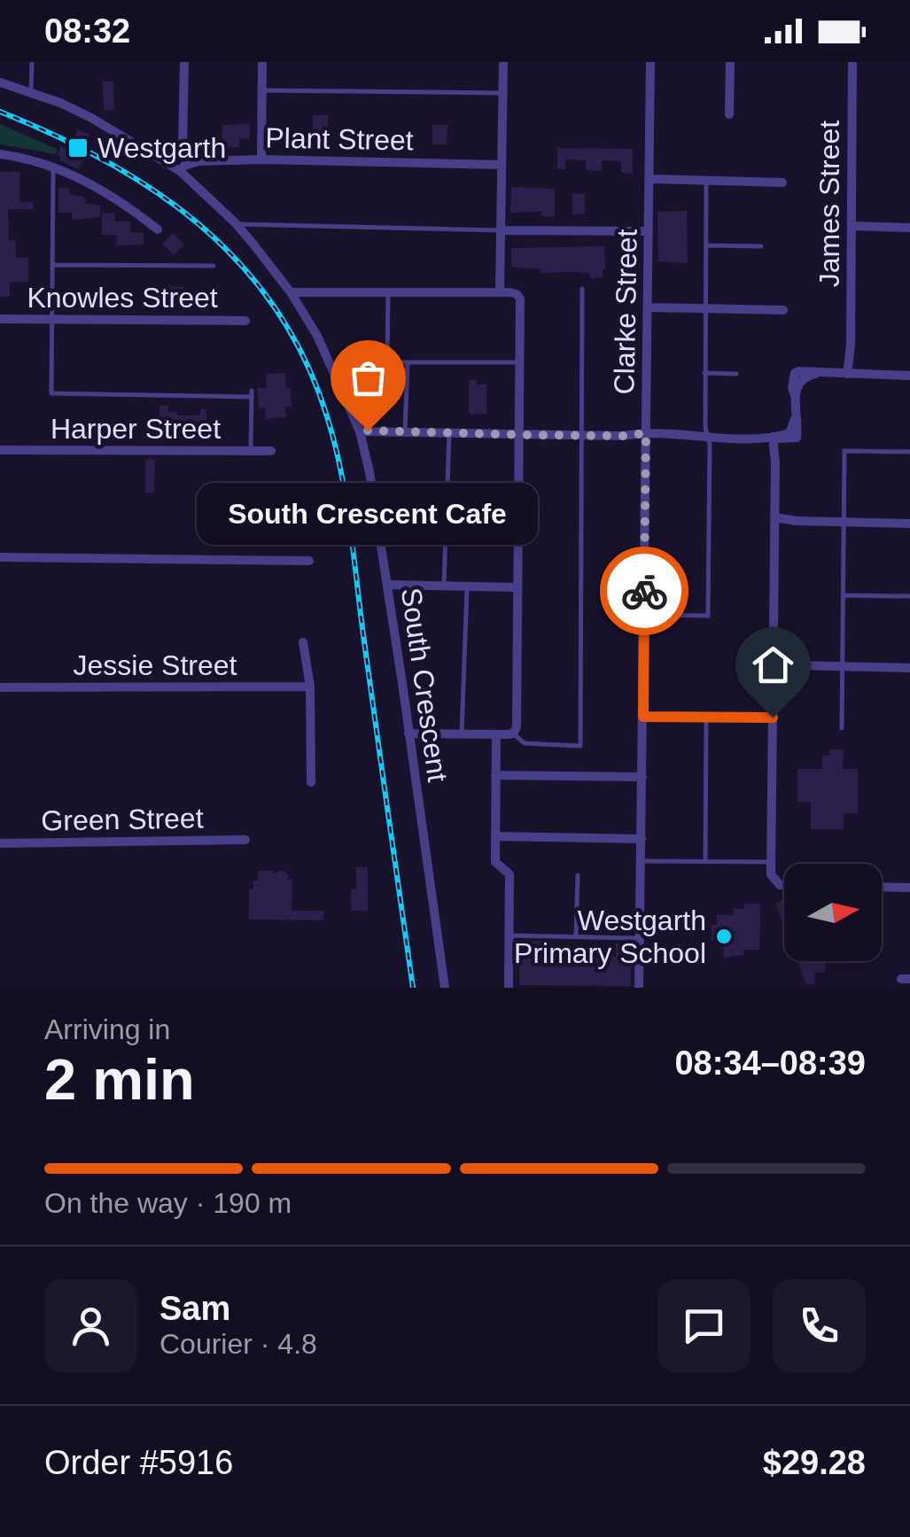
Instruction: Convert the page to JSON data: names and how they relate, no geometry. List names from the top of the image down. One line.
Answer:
{"streets":{"street":["Plant Street","James Street","Knowles Street","Clarke Street","Harper Street","Jessie Street","South Crescent","Green Street"]},"places":{"transit":["Westgarth"],"other":["South Crescent Cafe","Westgarth Primary School"]},"north":"right","page":{"status":"08:32","bubble":"South Crescent Cafe","heading":["2 min","Arriving in","08:34–08:39"],"panel":["Sam","Courier · 4.8","Order #5916","$29.28"],"bar":"On the way · 190 m"}}
